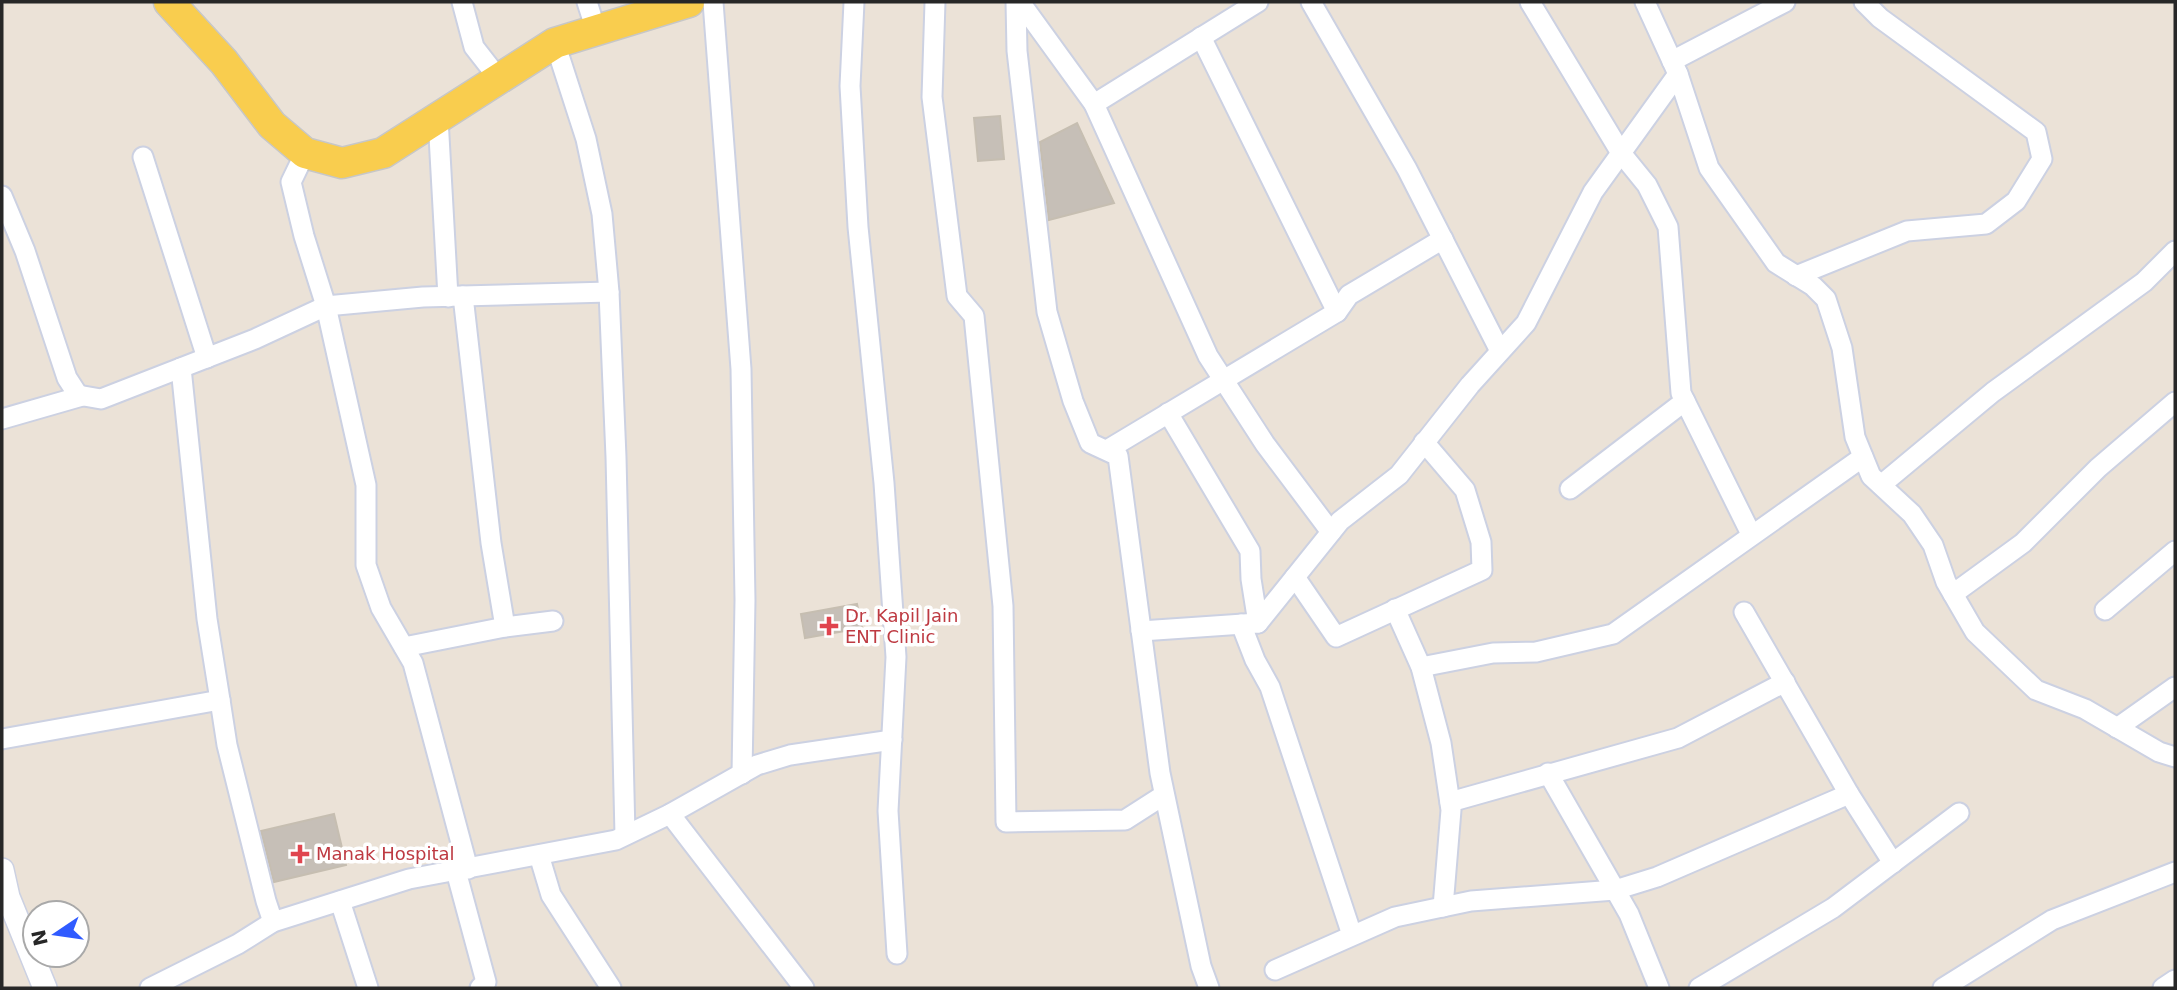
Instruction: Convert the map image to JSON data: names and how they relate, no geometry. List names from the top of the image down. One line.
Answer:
{"places":{"health":["Dr. Kapil Jain ENT Clinic","Manak Hospital"]},"north":"left"}
